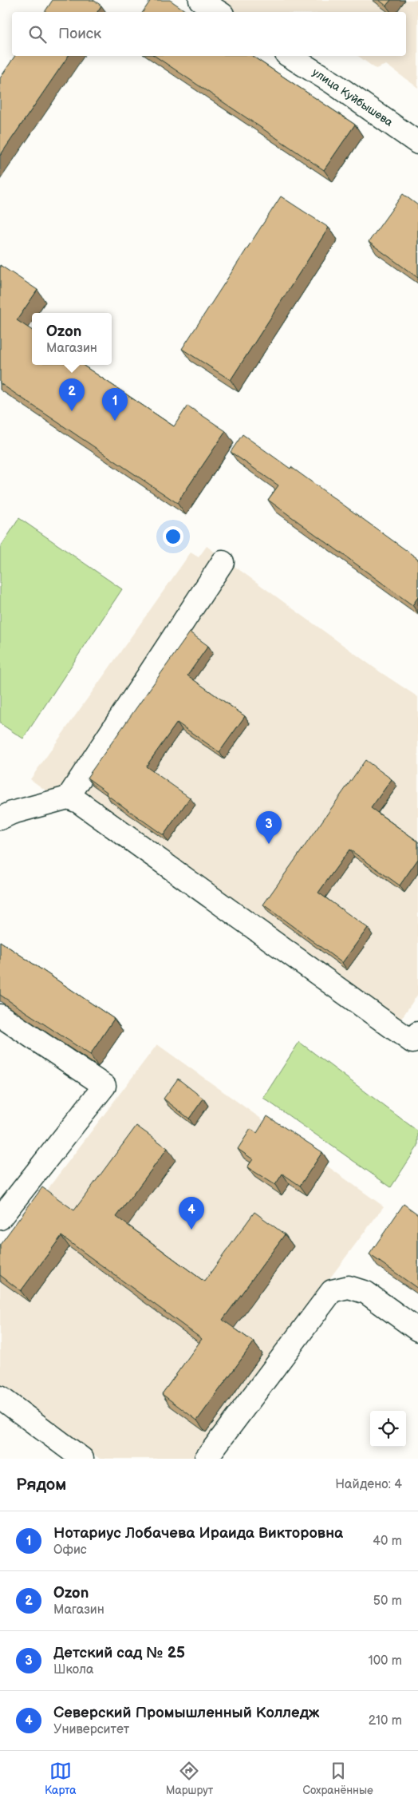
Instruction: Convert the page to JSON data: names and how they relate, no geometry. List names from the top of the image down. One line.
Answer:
{"streets":{"street":["улица Куйбышева"]},"page":{"search":"Поиск","popup":["Ozon","Магазин"],"pins":["2","1","3","4"],"heading":["Рядом","Найдено: 4"],"list":[{"mark":"1","name":"Нотариус Лобачева Ираида Викторовна","note":"Офис","value":"40 m"},{"mark":"2","name":"Ozon","note":"Магазин","value":"50 m"},{"mark":"3","name":"Детский сад № 25","note":"Школа","value":"100 m"},{"mark":"4","name":"Северский Промышленный Колледж","note":"Университет","value":"210 m"}],"nav":["Карта","Маршрут","Сохранённые"]}}
